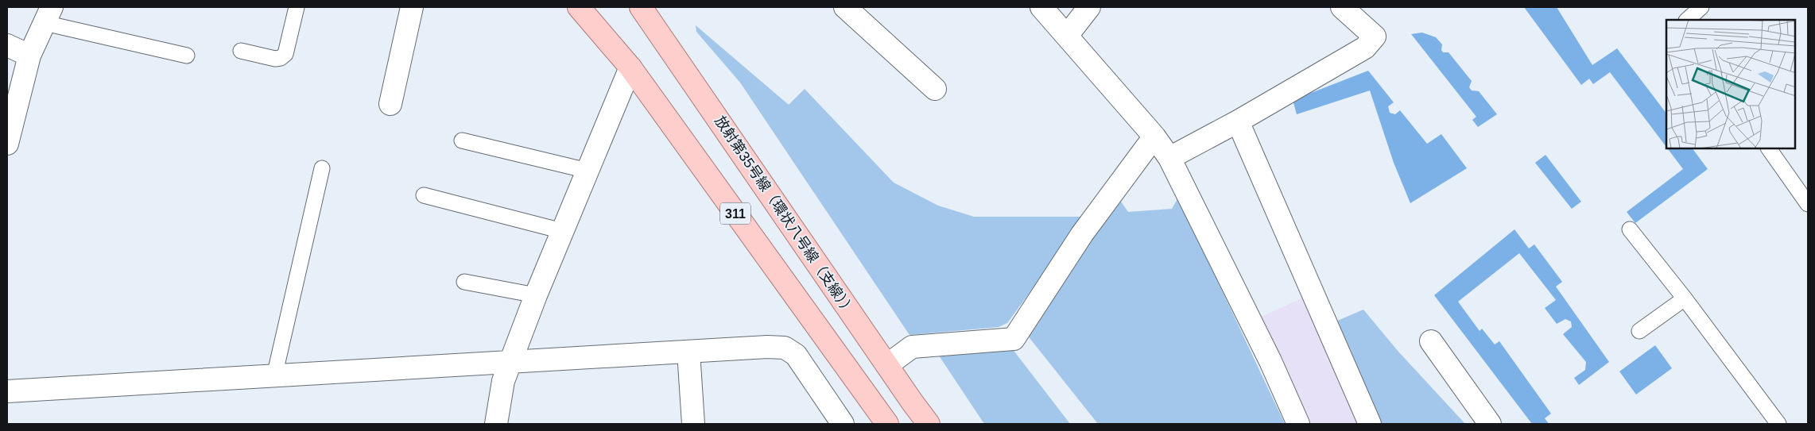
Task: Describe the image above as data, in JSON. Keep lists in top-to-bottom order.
{
  "streets": {
    "main road": ["311", "放射第35号線（環状八号線（支線））"]
  }
}
